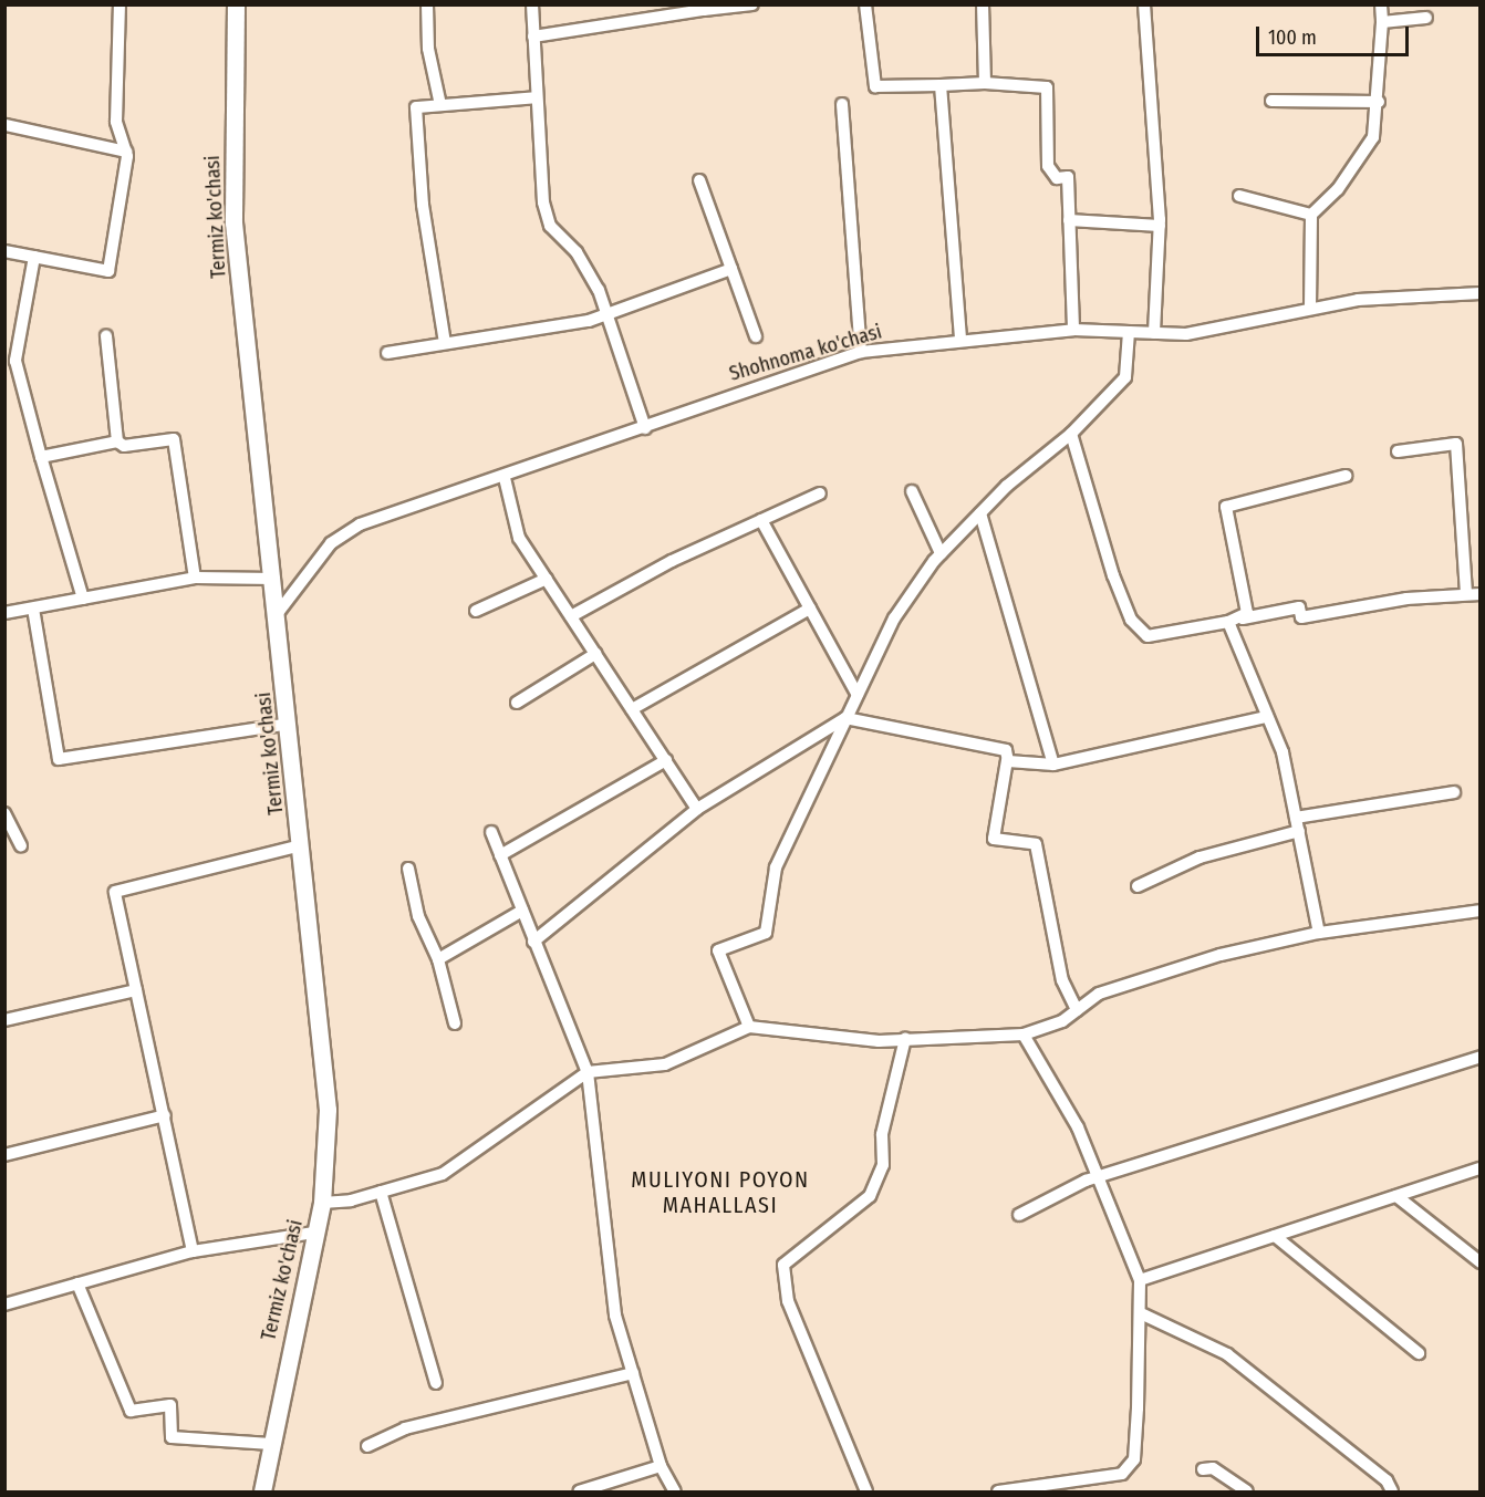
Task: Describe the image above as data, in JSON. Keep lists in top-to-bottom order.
{
  "streets": {
    "main road": ["Termiz ko'chasi"],
    "street": ["Shohnoma ko'chasi"]
  },
  "crossings": [
    ["Termiz ko'chasi", "Shohnoma ko'chasi"]
  ],
  "districts": ["MULIYONI POYON MAHALLASI"],
  "scale_bar": "100 m"
}
